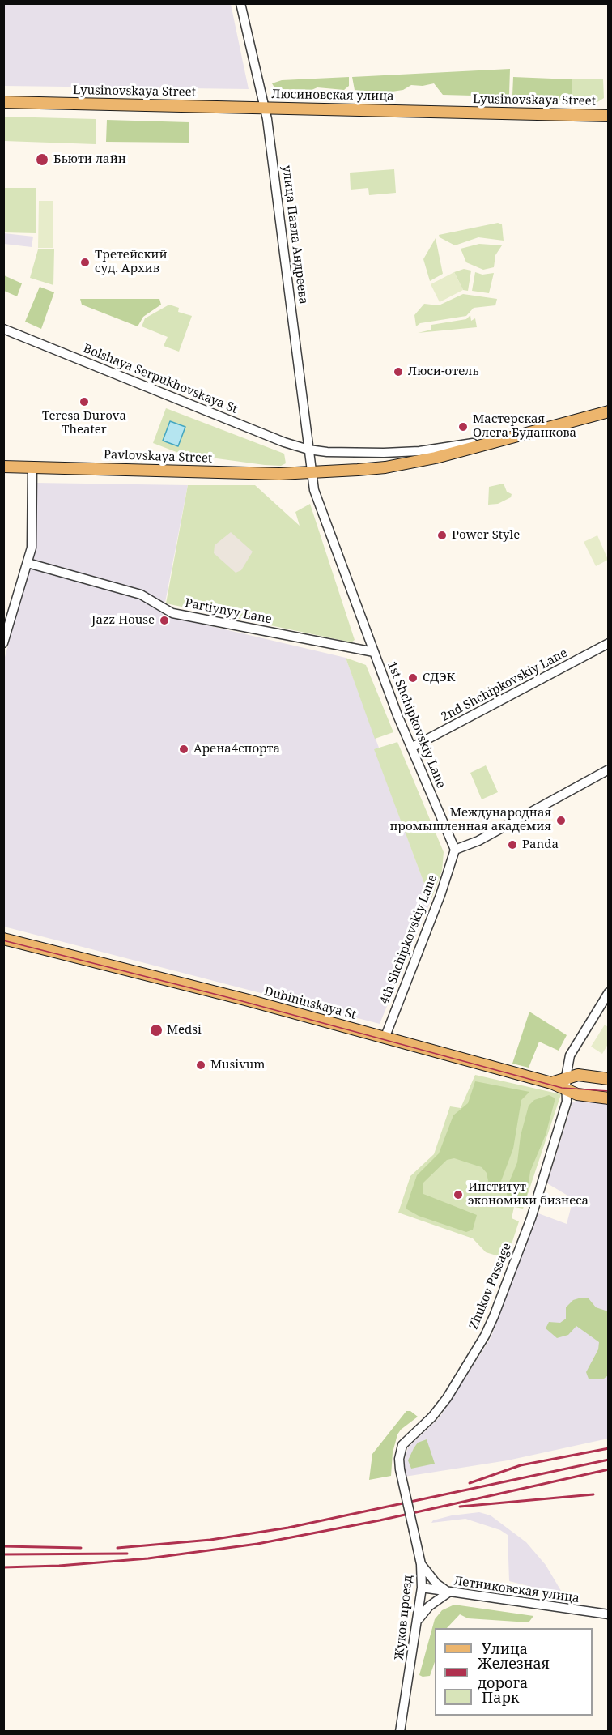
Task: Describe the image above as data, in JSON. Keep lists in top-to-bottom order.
{
  "streets": {
    "main road": ["Lyusinovskaya Street", "Pavlovskaya Street", "Dubininskaya St"],
    "street": [
      "улица Павла Андреева",
      "Bolshaya Serpukhovskaya St",
      "Partiynyy Lane",
      "2nd Shchipkovskiy Lane",
      "1st Shchipkovskiy Lane",
      "4th Shchipkovskiy Lane",
      "Летниковская улица",
      "Жуков проезд"
    ]
  },
  "crossings": [
    ["Lyusinovskaya Street", "улица Павла Андреева"],
    ["улица Павла Андреева", "Bolshaya Serpukhovskaya St"],
    ["улица Павла Андреева", "Pavlovskaya Street"],
    ["улица Павла Андреева", "1st Shchipkovskiy Lane"],
    ["Bolshaya Serpukhovskaya St", "Pavlovskaya Street"],
    ["Pavlovskaya Street", "1st Shchipkovskiy Lane"],
    ["Partiynyy Lane", "1st Shchipkovskiy Lane"],
    ["2nd Shchipkovskiy Lane", "1st Shchipkovskiy Lane"],
    ["1st Shchipkovskiy Lane", "4th Shchipkovskiy Lane"],
    ["4th Shchipkovskiy Lane", "Dubininskaya St"],
    ["Dubininskaya St", "Жуков проезд"],
    ["Летниковская улица", "Жуков проезд"]
  ],
  "places": [
    "Бьюти лайн",
    "Третейский суд. Архив",
    "Люси-отель",
    "Teresa Durova Theater",
    "Мастерская Олега Буданкова",
    "Power Style",
    "Jazz House",
    "СДЭК",
    "Арена4спорта",
    "Международная промышленная академия",
    "Panda",
    "Medsi",
    "Musivum",
    "Институт экономики бизнеса"
  ],
  "legend": ["Улица", "Железная дорога", "Парк"]
}
